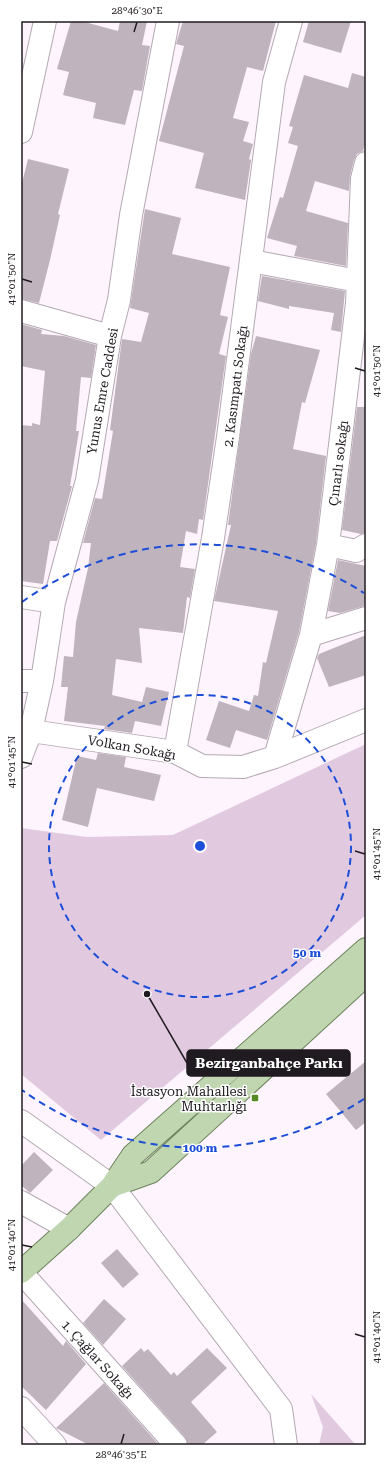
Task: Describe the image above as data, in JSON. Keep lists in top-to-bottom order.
{
  "streets": {
    "street": [
      "2. Kasımpatı Sokağı",
      "Yunus Emre Caddesi",
      "Çınarlı sokağı",
      "Volkan Sokağı",
      "1. Çağlar Sokağı"
    ]
  },
  "crossings": [
    ["2. Kasımpatı Sokağı", "Volkan Sokağı"],
    ["Yunus Emre Caddesi", "Volkan Sokağı"],
    ["Çınarlı sokağı", "Volkan Sokağı"]
  ],
  "places": {
    "other": ["Bezirganbahçe Parkı"],
    "transit": ["İstasyon Mahallesi Muhtarlığı"]
  },
  "coordinates": [
    "28°46'30\"E",
    "41°01'50\"N",
    "41°01'45\"N",
    "41°01'40\"N",
    "28°46'35\"E"
  ],
  "rings": ["50 m", "100 m"]
}
